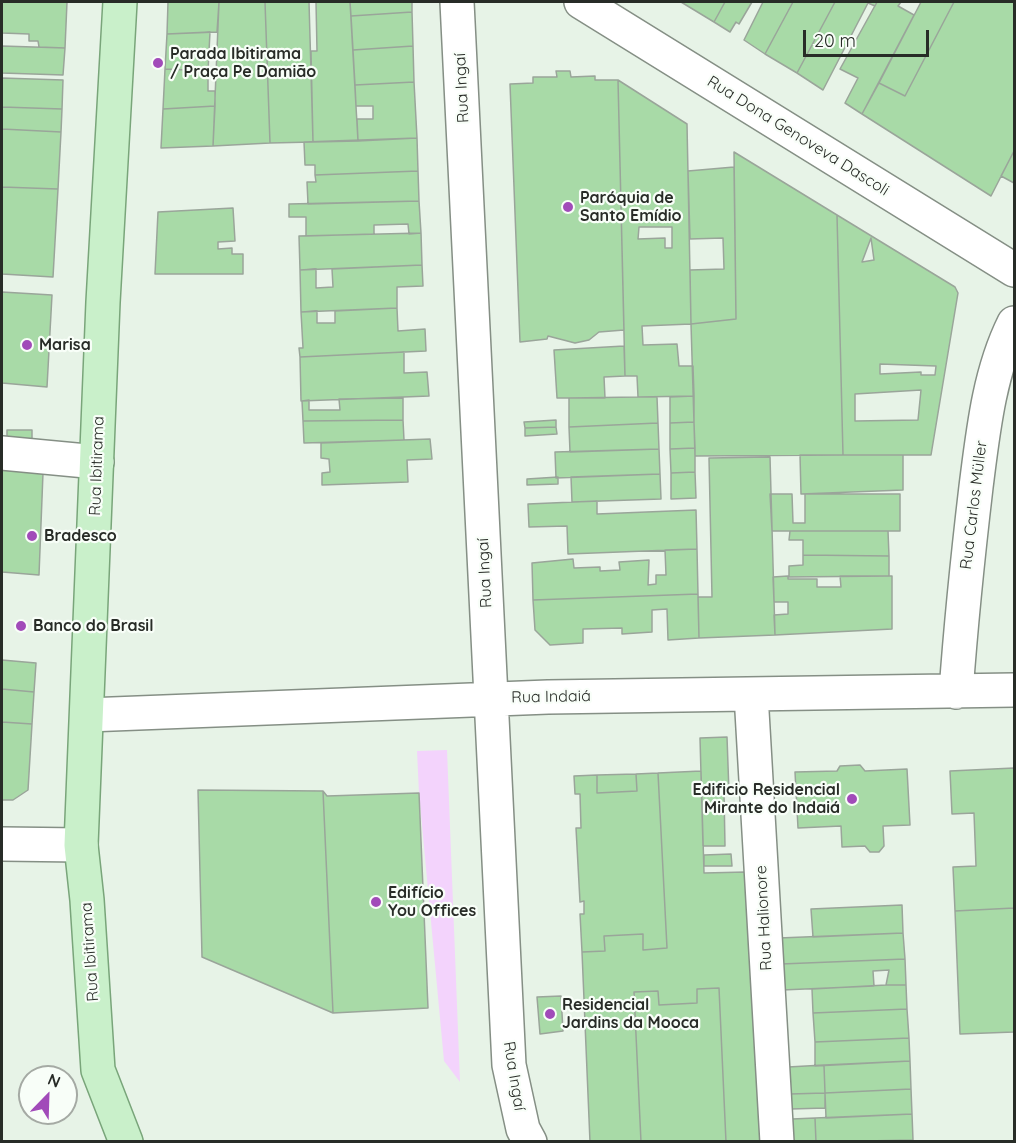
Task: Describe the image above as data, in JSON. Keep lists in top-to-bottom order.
{
  "streets": {
    "main road": ["Rua Ibitirama"],
    "street": [
      "Rua Ingaí",
      "Rua Dona Genoveva Dascoli",
      "Rua Carlos Müller",
      "Rua Indaiá",
      "Rua Halionore"
    ]
  },
  "crossings": [
    ["Rua Ingaí", "Rua Indaiá"],
    ["Rua Ibitirama", "Rua Indaiá"],
    ["Rua Carlos Müller", "Rua Indaiá"],
    ["Rua Indaiá", "Rua Halionore"]
  ],
  "places": [
    "Parada Ibitirama / Praça Pe Damião",
    "Paróquia de Santo Emídio",
    "Marisa",
    "Bradesco",
    "Banco do Brasil",
    "Edificio Residencial Mirante do Indaiá",
    "Edifício You Offices",
    "Residencial Jardins da Mooca"
  ],
  "scale_bar": "20 m",
  "north": "top right"
}
